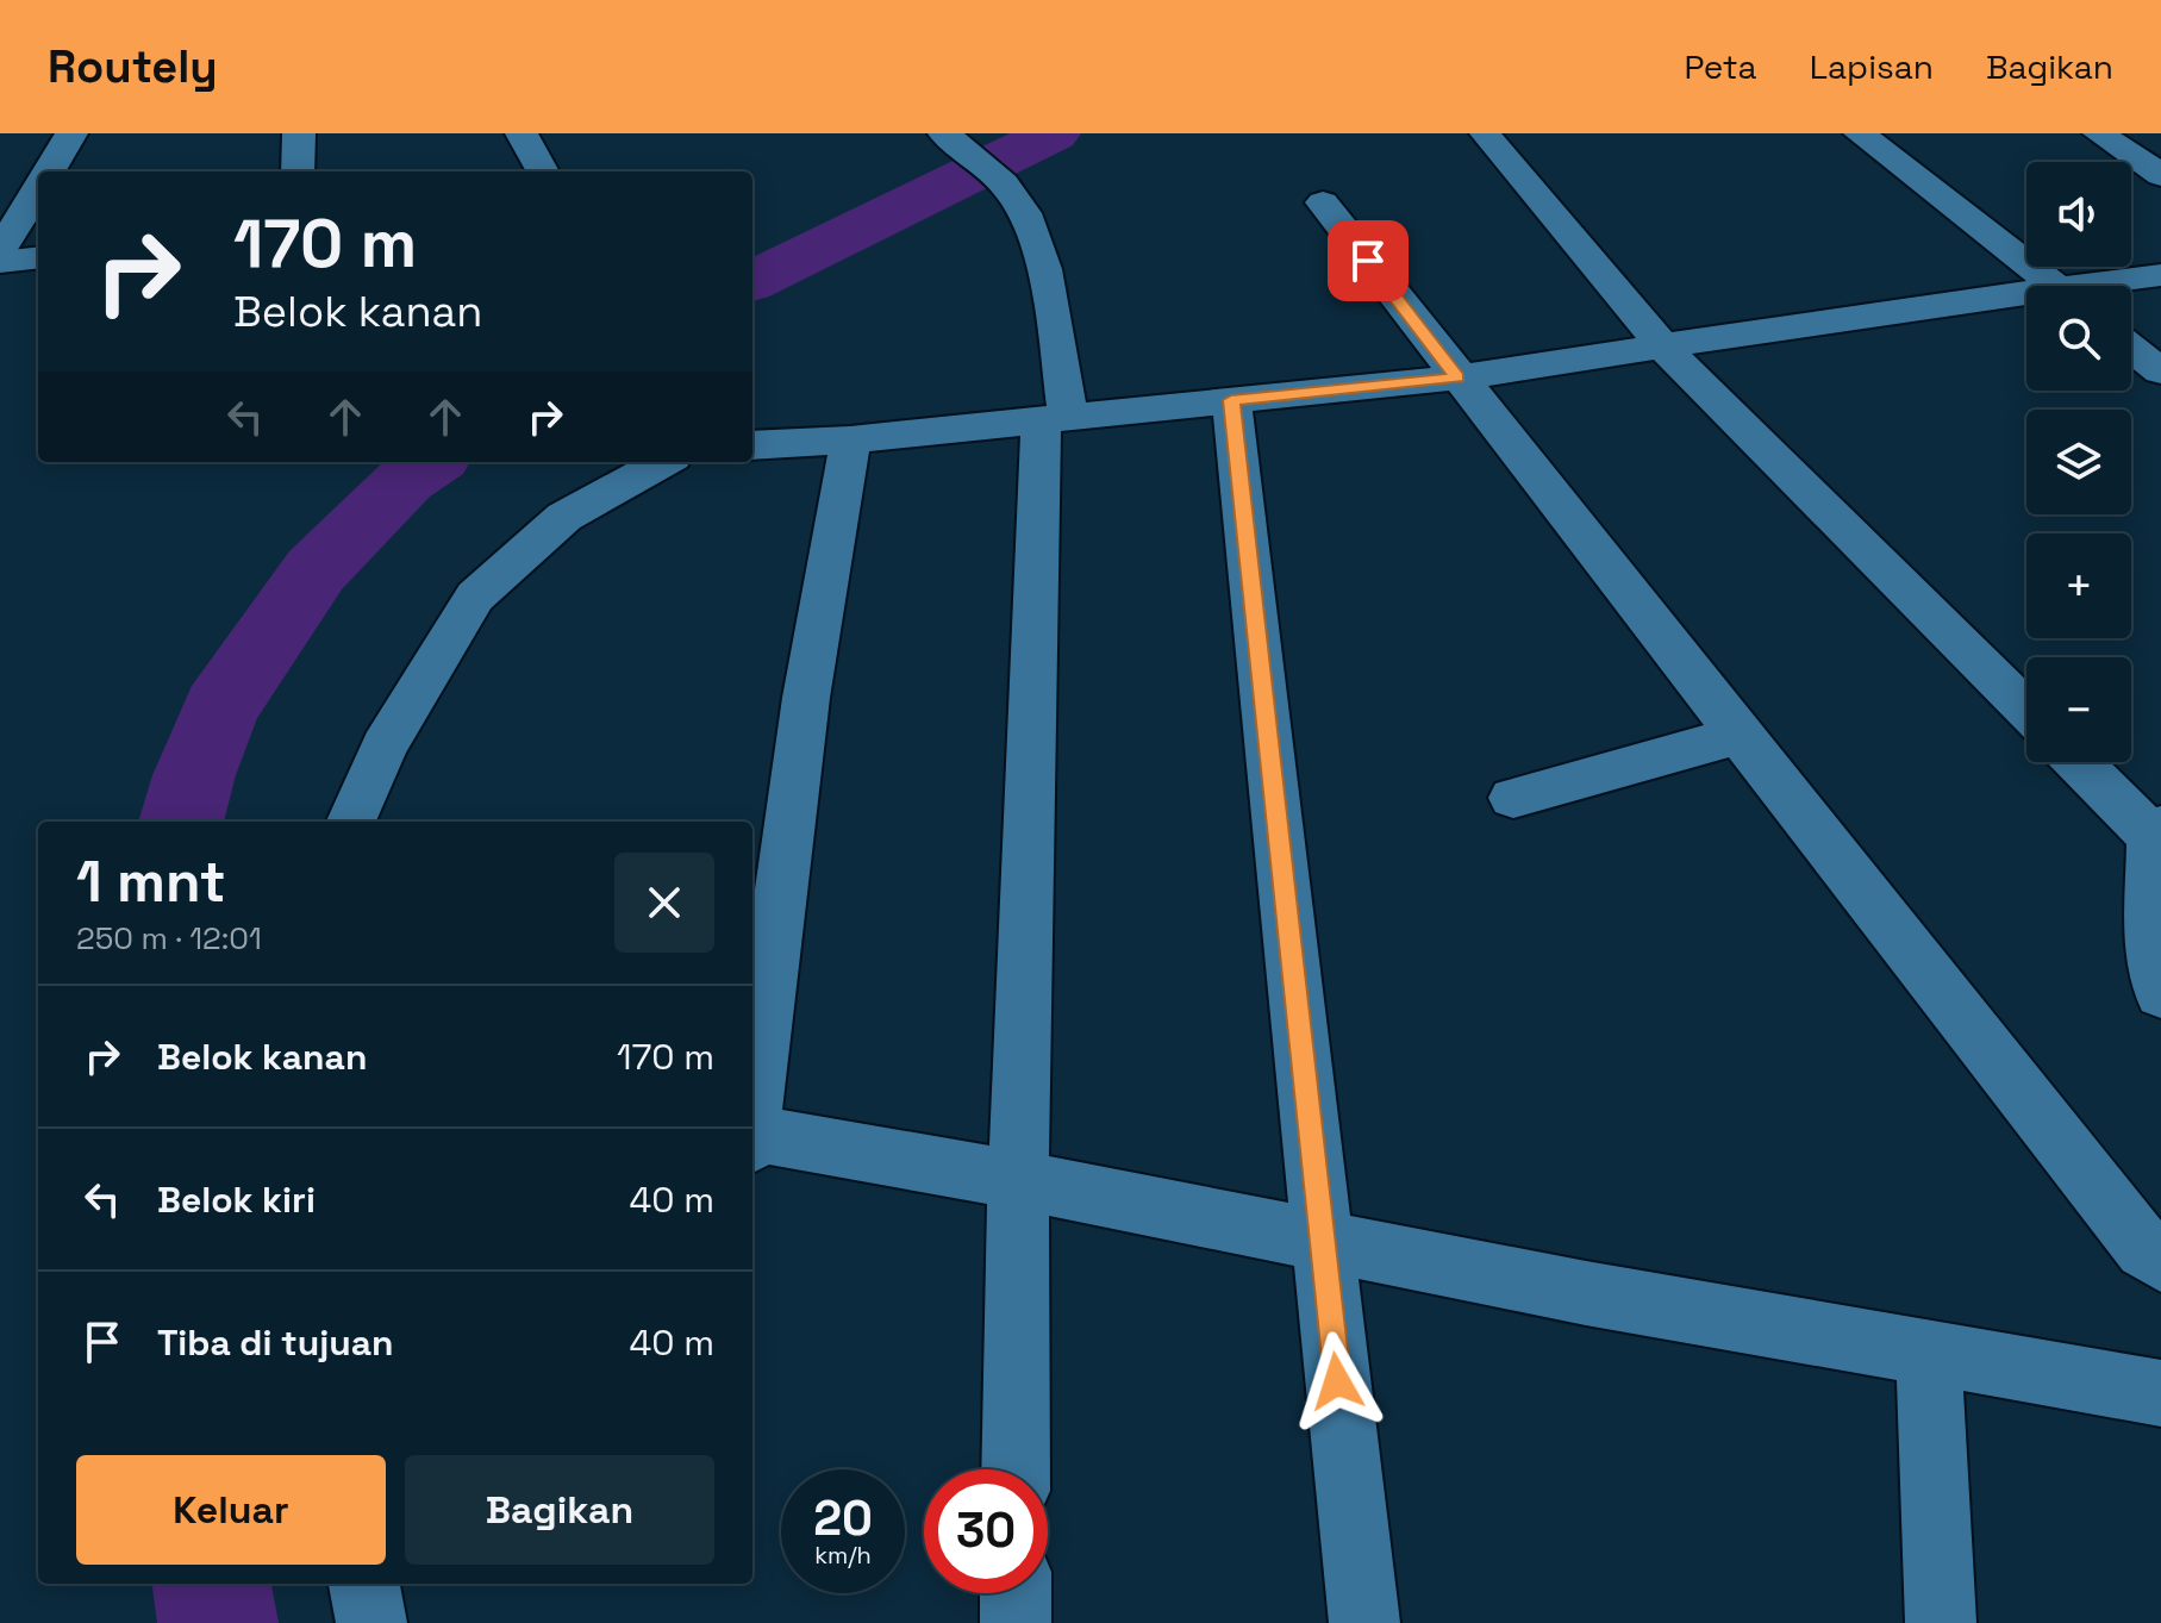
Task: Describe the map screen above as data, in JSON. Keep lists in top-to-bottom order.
{
  "page": {
    "header": "Routely",
    "nav": ["Peta", "Lapisan", "Bagikan"],
    "map_buttons": ["+", "−"],
    "turn": ["170 m", "Belok kanan"],
    "heading": ["1 mnt", "250 m · 12:01"],
    "list": [
      {
        "name": "Belok kanan",
        "value": "170 m"
      },
      {
        "name": "Belok kiri",
        "value": "40 m"
      },
      {
        "name": "Tiba di tujuan",
        "value": "40 m"
      }
    ],
    "buttons": ["Keluar", "Bagikan"],
    "speed": "20 km/h",
    "limit": "30"
  }
}
